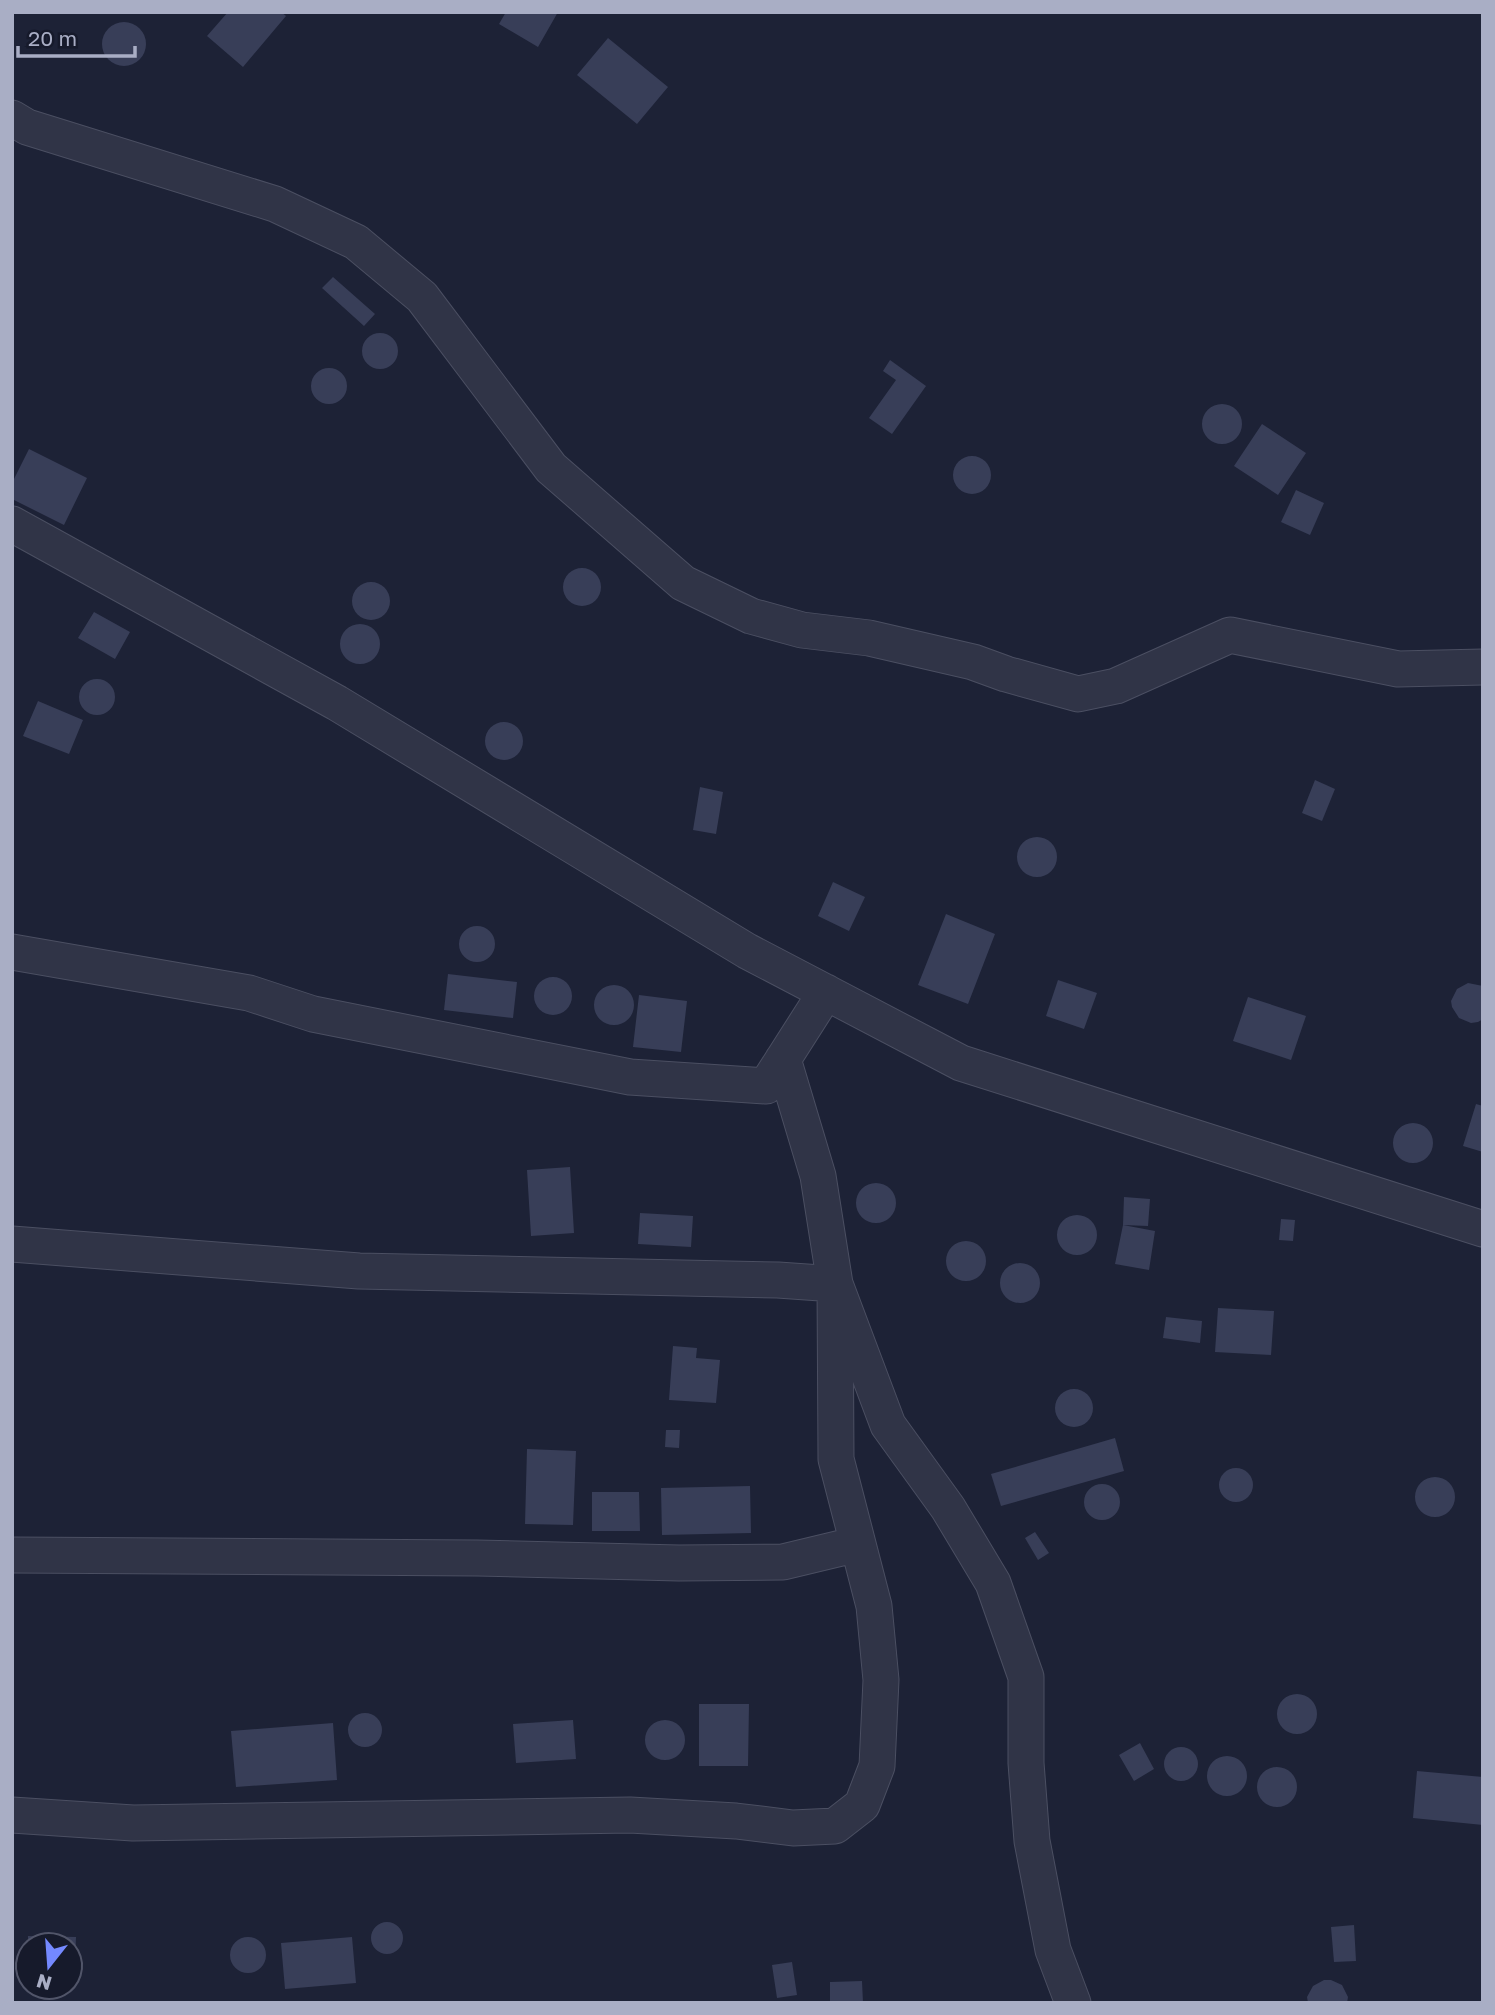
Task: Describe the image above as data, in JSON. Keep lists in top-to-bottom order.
{
  "scale_bar": "20 m",
  "north": "bottom"
}
